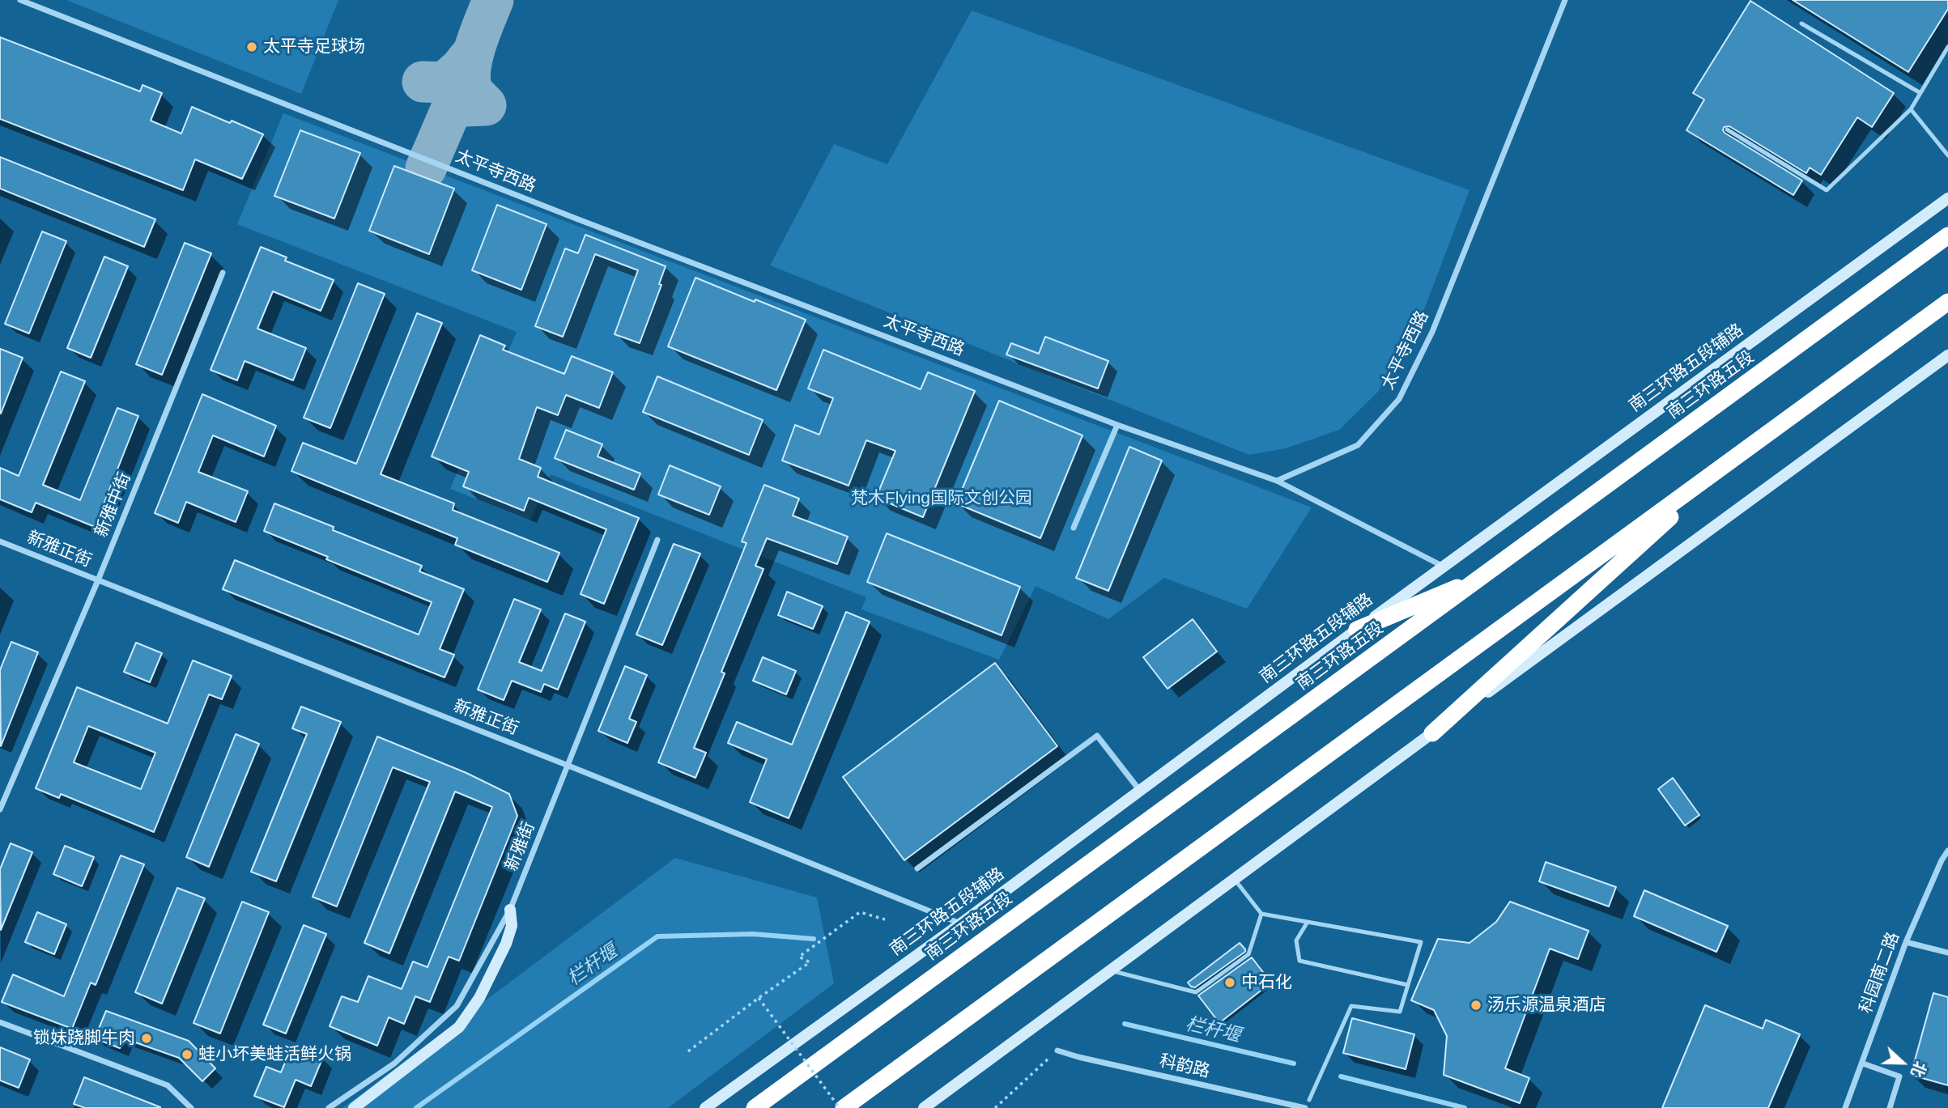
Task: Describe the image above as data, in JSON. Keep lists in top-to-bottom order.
{
  "streets": {
    "highway": ["南三环路五段"],
    "main road": ["南三环路五段辅路"],
    "street": [
      "太平寺西路",
      "新雅中街",
      "新雅正街",
      "新雅街",
      "科园南二路",
      "科韵路"
    ]
  },
  "crossings": [
    ["南三环路五段辅路", "新雅正街"],
    ["新雅中街", "新雅正街"],
    ["新雅正街", "新雅街"]
  ],
  "water": ["栏杆堰"],
  "parks": ["梵木Flying国际文创公园"],
  "places": [
    "太平寺足球场",
    "中石化",
    "汤乐源温泉酒店",
    "锁妹跷脚牛肉",
    "蛙小坏美蛙活鲜火锅"
  ],
  "north": "right"
}
